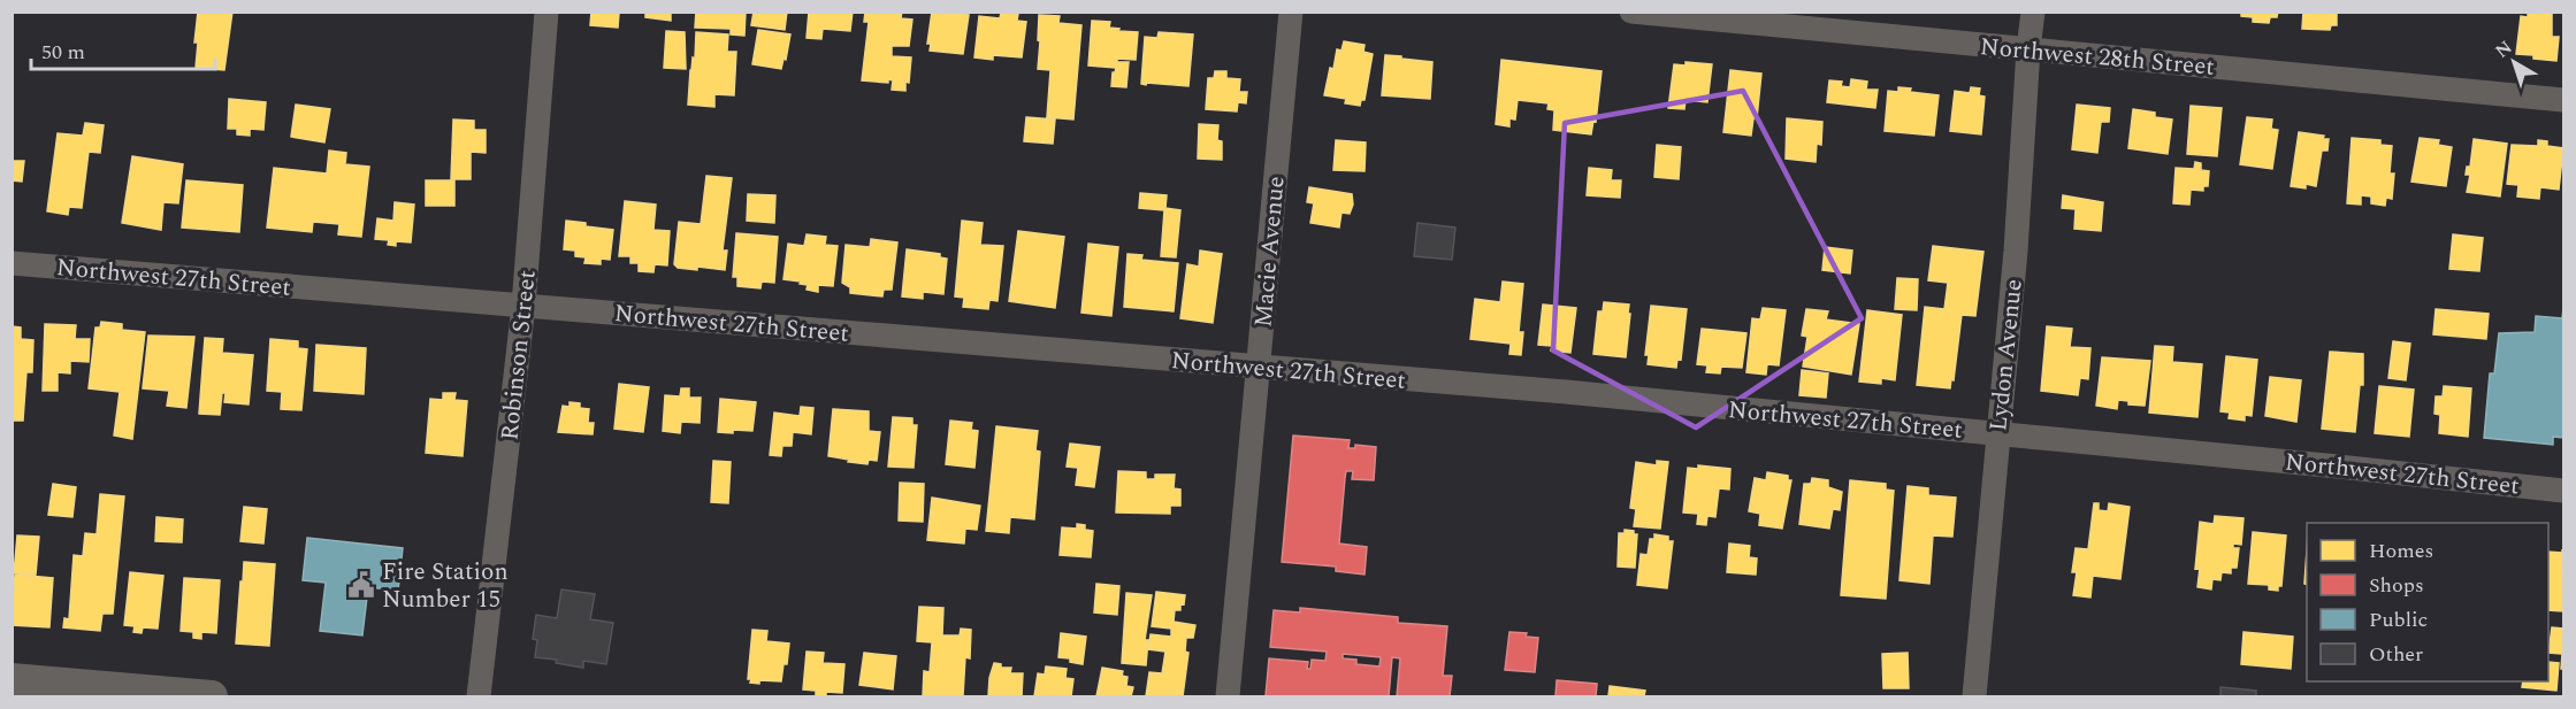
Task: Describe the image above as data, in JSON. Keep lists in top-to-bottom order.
{
  "streets": {
    "street": [
      "Northwest 28th Street",
      "Macie Avenue",
      "Northwest 27th Street",
      "Robinson Street",
      "Lydon Avenue"
    ]
  },
  "crossings": [
    ["Northwest 28th Street", "Lydon Avenue"],
    ["Macie Avenue", "Northwest 27th Street"],
    ["Northwest 27th Street", "Robinson Street"],
    ["Northwest 27th Street", "Lydon Avenue"]
  ],
  "places": {
    "public building": ["Fire Station Number 15"]
  },
  "legend": [
    "Homes",
    "Shops",
    "Public",
    "Other"
  ],
  "scale_bar": "50 m",
  "north": "top left"
}
